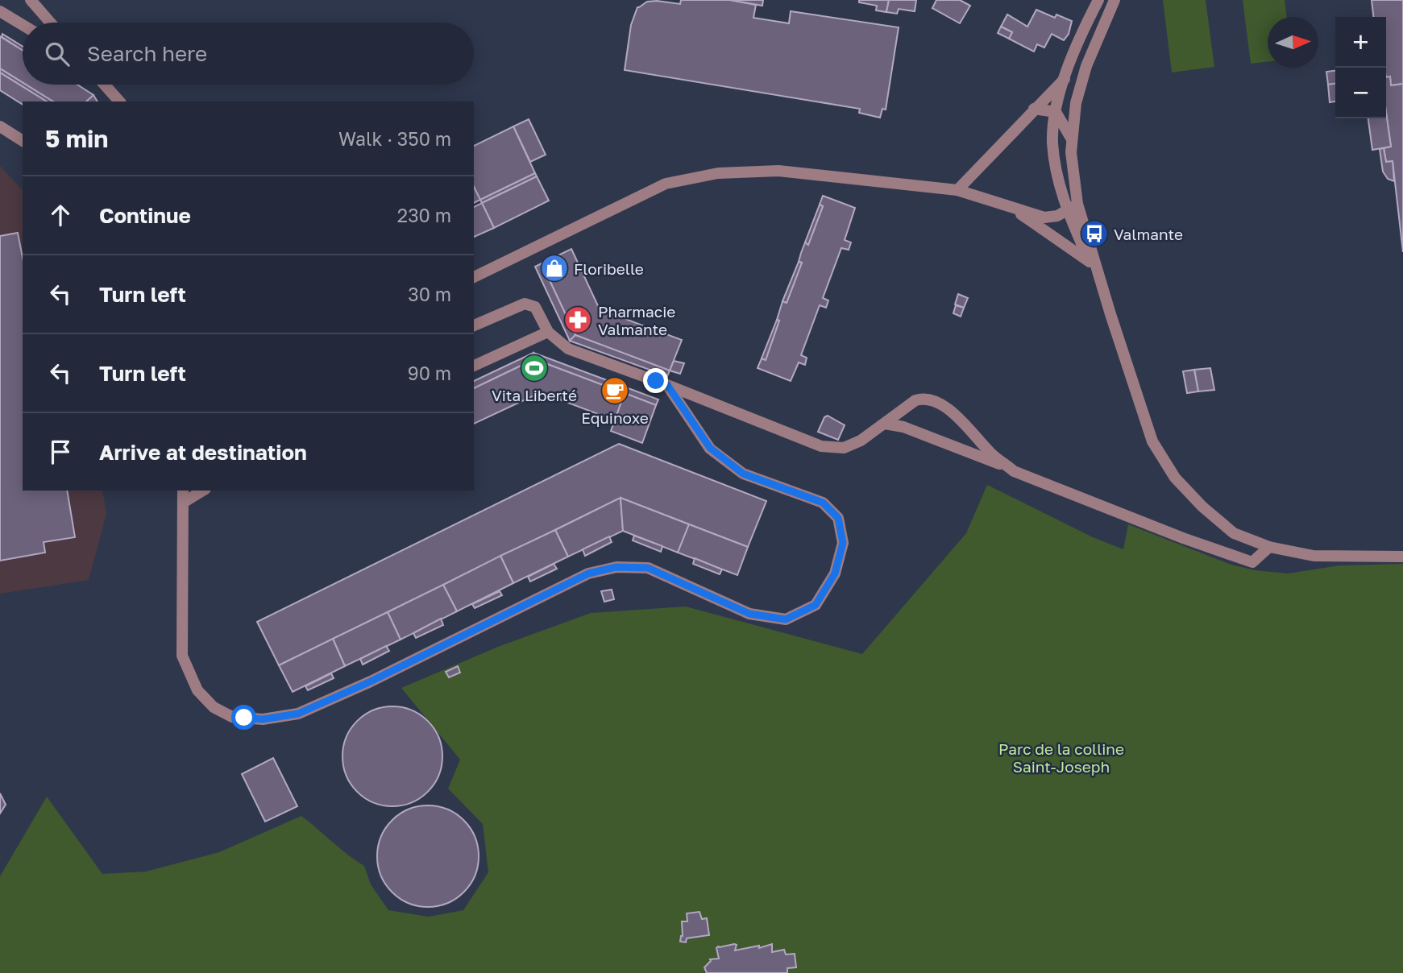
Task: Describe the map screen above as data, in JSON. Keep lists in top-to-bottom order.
{
  "parks": ["Parc de la colline Saint-Joseph"],
  "places": {
    "bus stop": ["Valmante"],
    "shop": ["Floribelle"],
    "pharmacy": ["Pharmacie Valmante"],
    "sports": ["Vita Liberté"],
    "cafe": ["Equinoxe"]
  },
  "north": "right",
  "page": {
    "map_buttons": ["+", "−"],
    "search": "Search here",
    "heading": ["5 min", "Walk · 350 m"],
    "list": [
      ["Continue", "230 m"],
      ["Turn left", "30 m"],
      ["Turn left", "90 m"],
      "Arrive at destination"
    ]
  }
}
